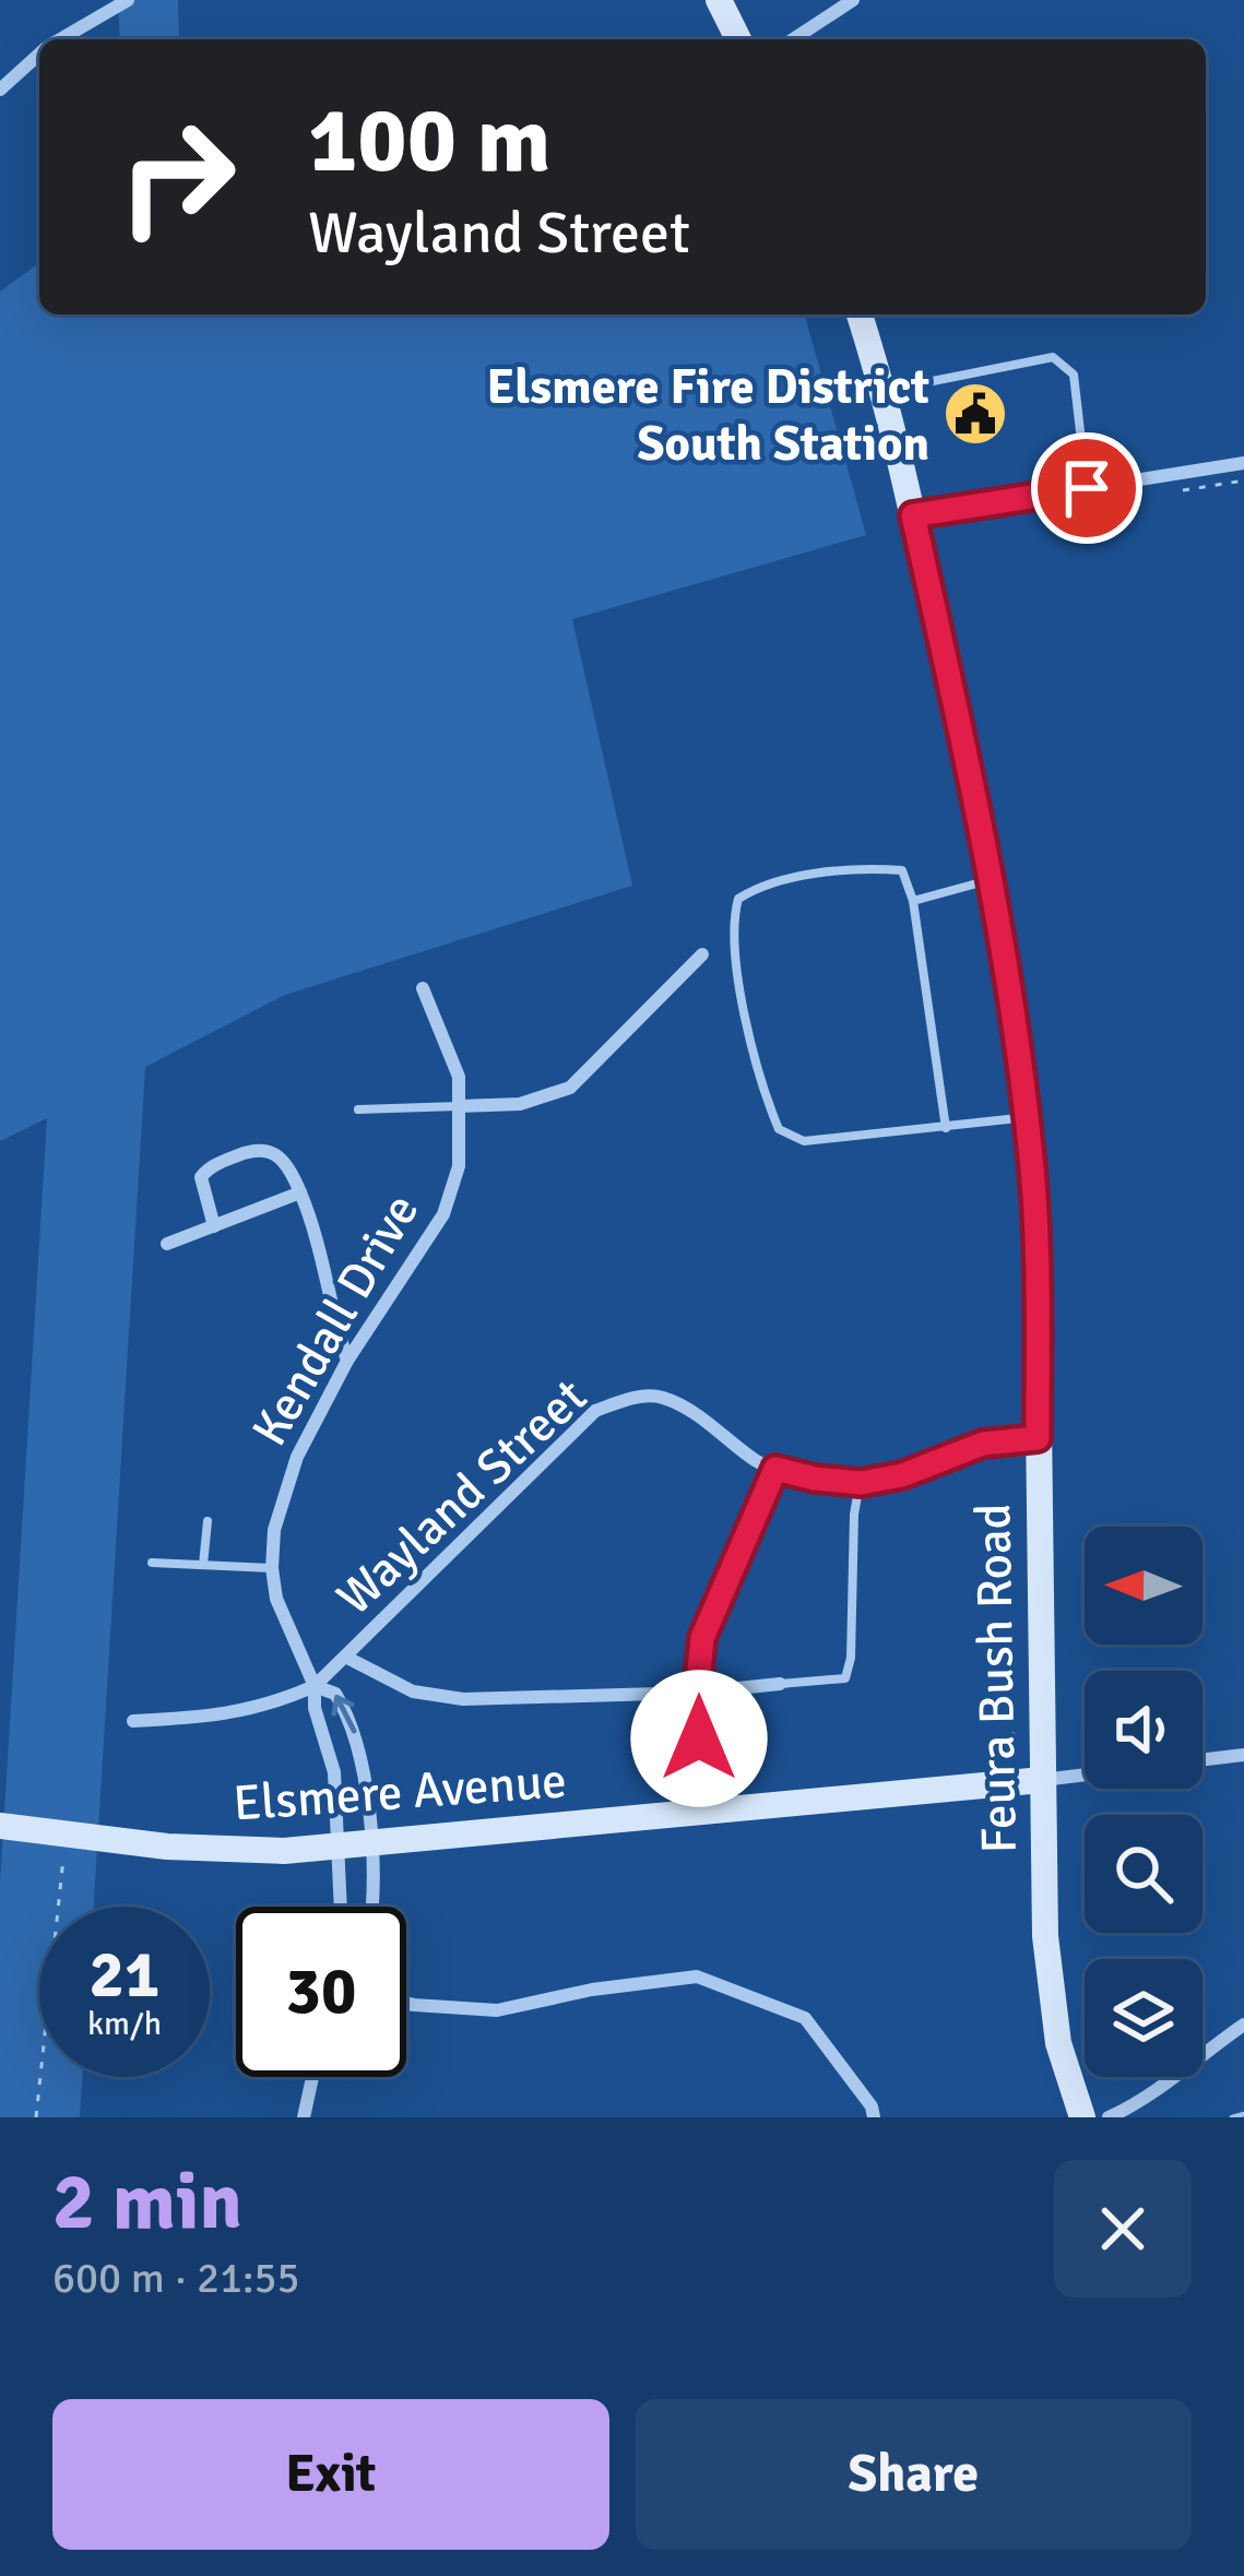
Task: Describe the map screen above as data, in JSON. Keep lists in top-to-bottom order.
{
  "streets": {
    "main road": ["Feura Bush Road", "Elsmere Avenue"],
    "street": ["Kendall Drive", "Wayland Street"]
  },
  "crossings": [
    ["Kendall Drive", "Wayland Street"],
    ["Kendall Drive", "Elsmere Avenue"],
    ["Wayland Street", "Feura Bush Road"],
    ["Feura Bush Road", "Elsmere Avenue"]
  ],
  "places": {
    "public building": ["Elsmere Fire District South Station"]
  },
  "north": "left",
  "page": {
    "turn": ["100 m", "Wayland Street"],
    "speed": "21 km/h",
    "limit": "30",
    "heading": ["2 min", "600 m · 21:55"],
    "buttons": ["Exit", "Share"]
  }
}
